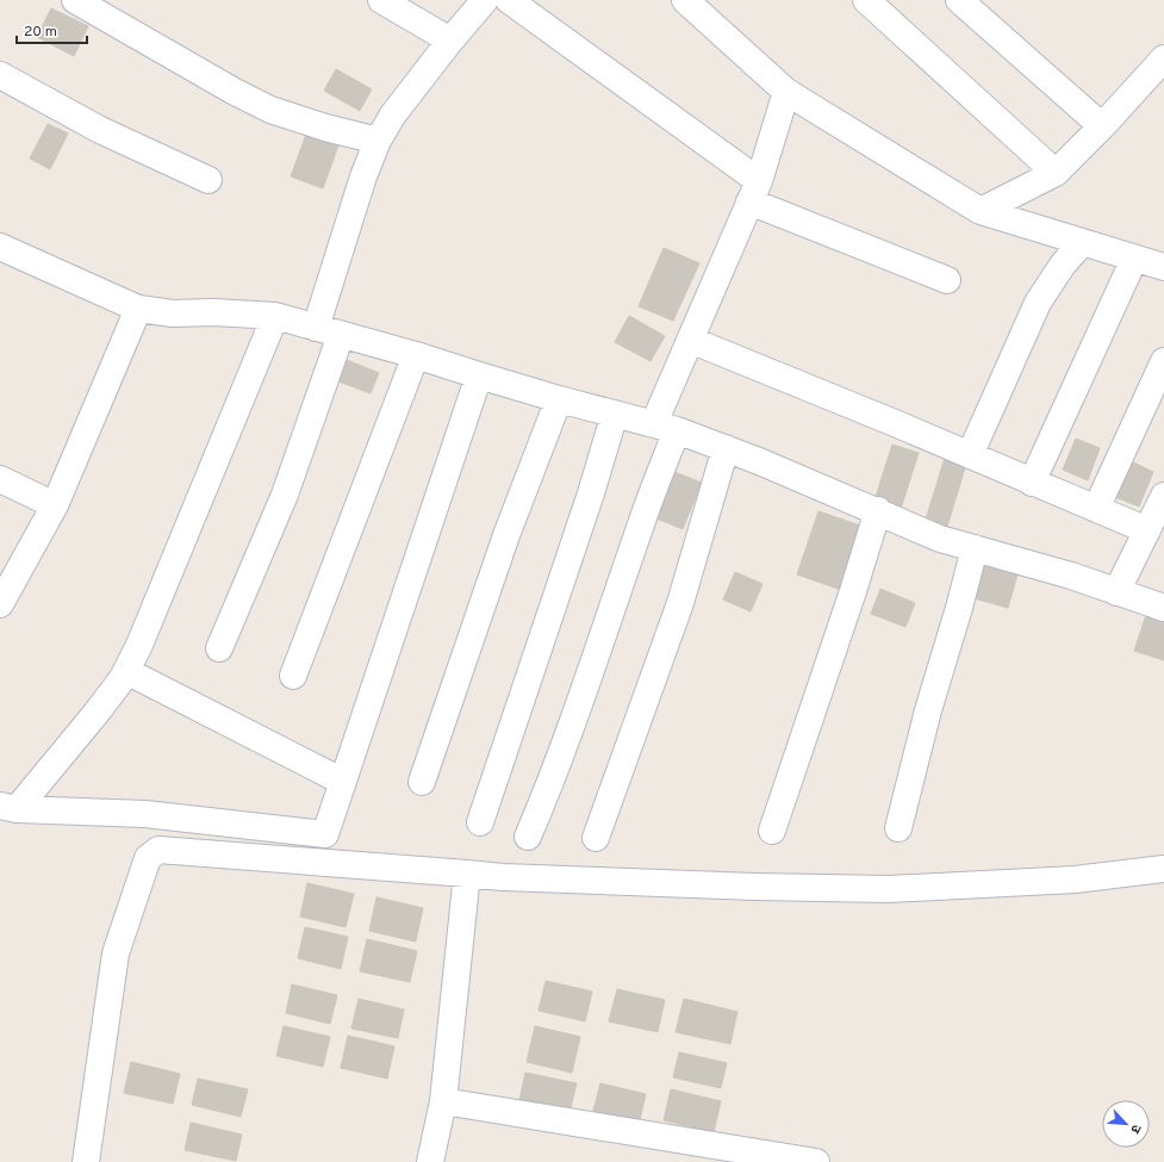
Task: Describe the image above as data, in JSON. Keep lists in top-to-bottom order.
{
  "scale_bar": "20 m",
  "north": "bottom right"
}
